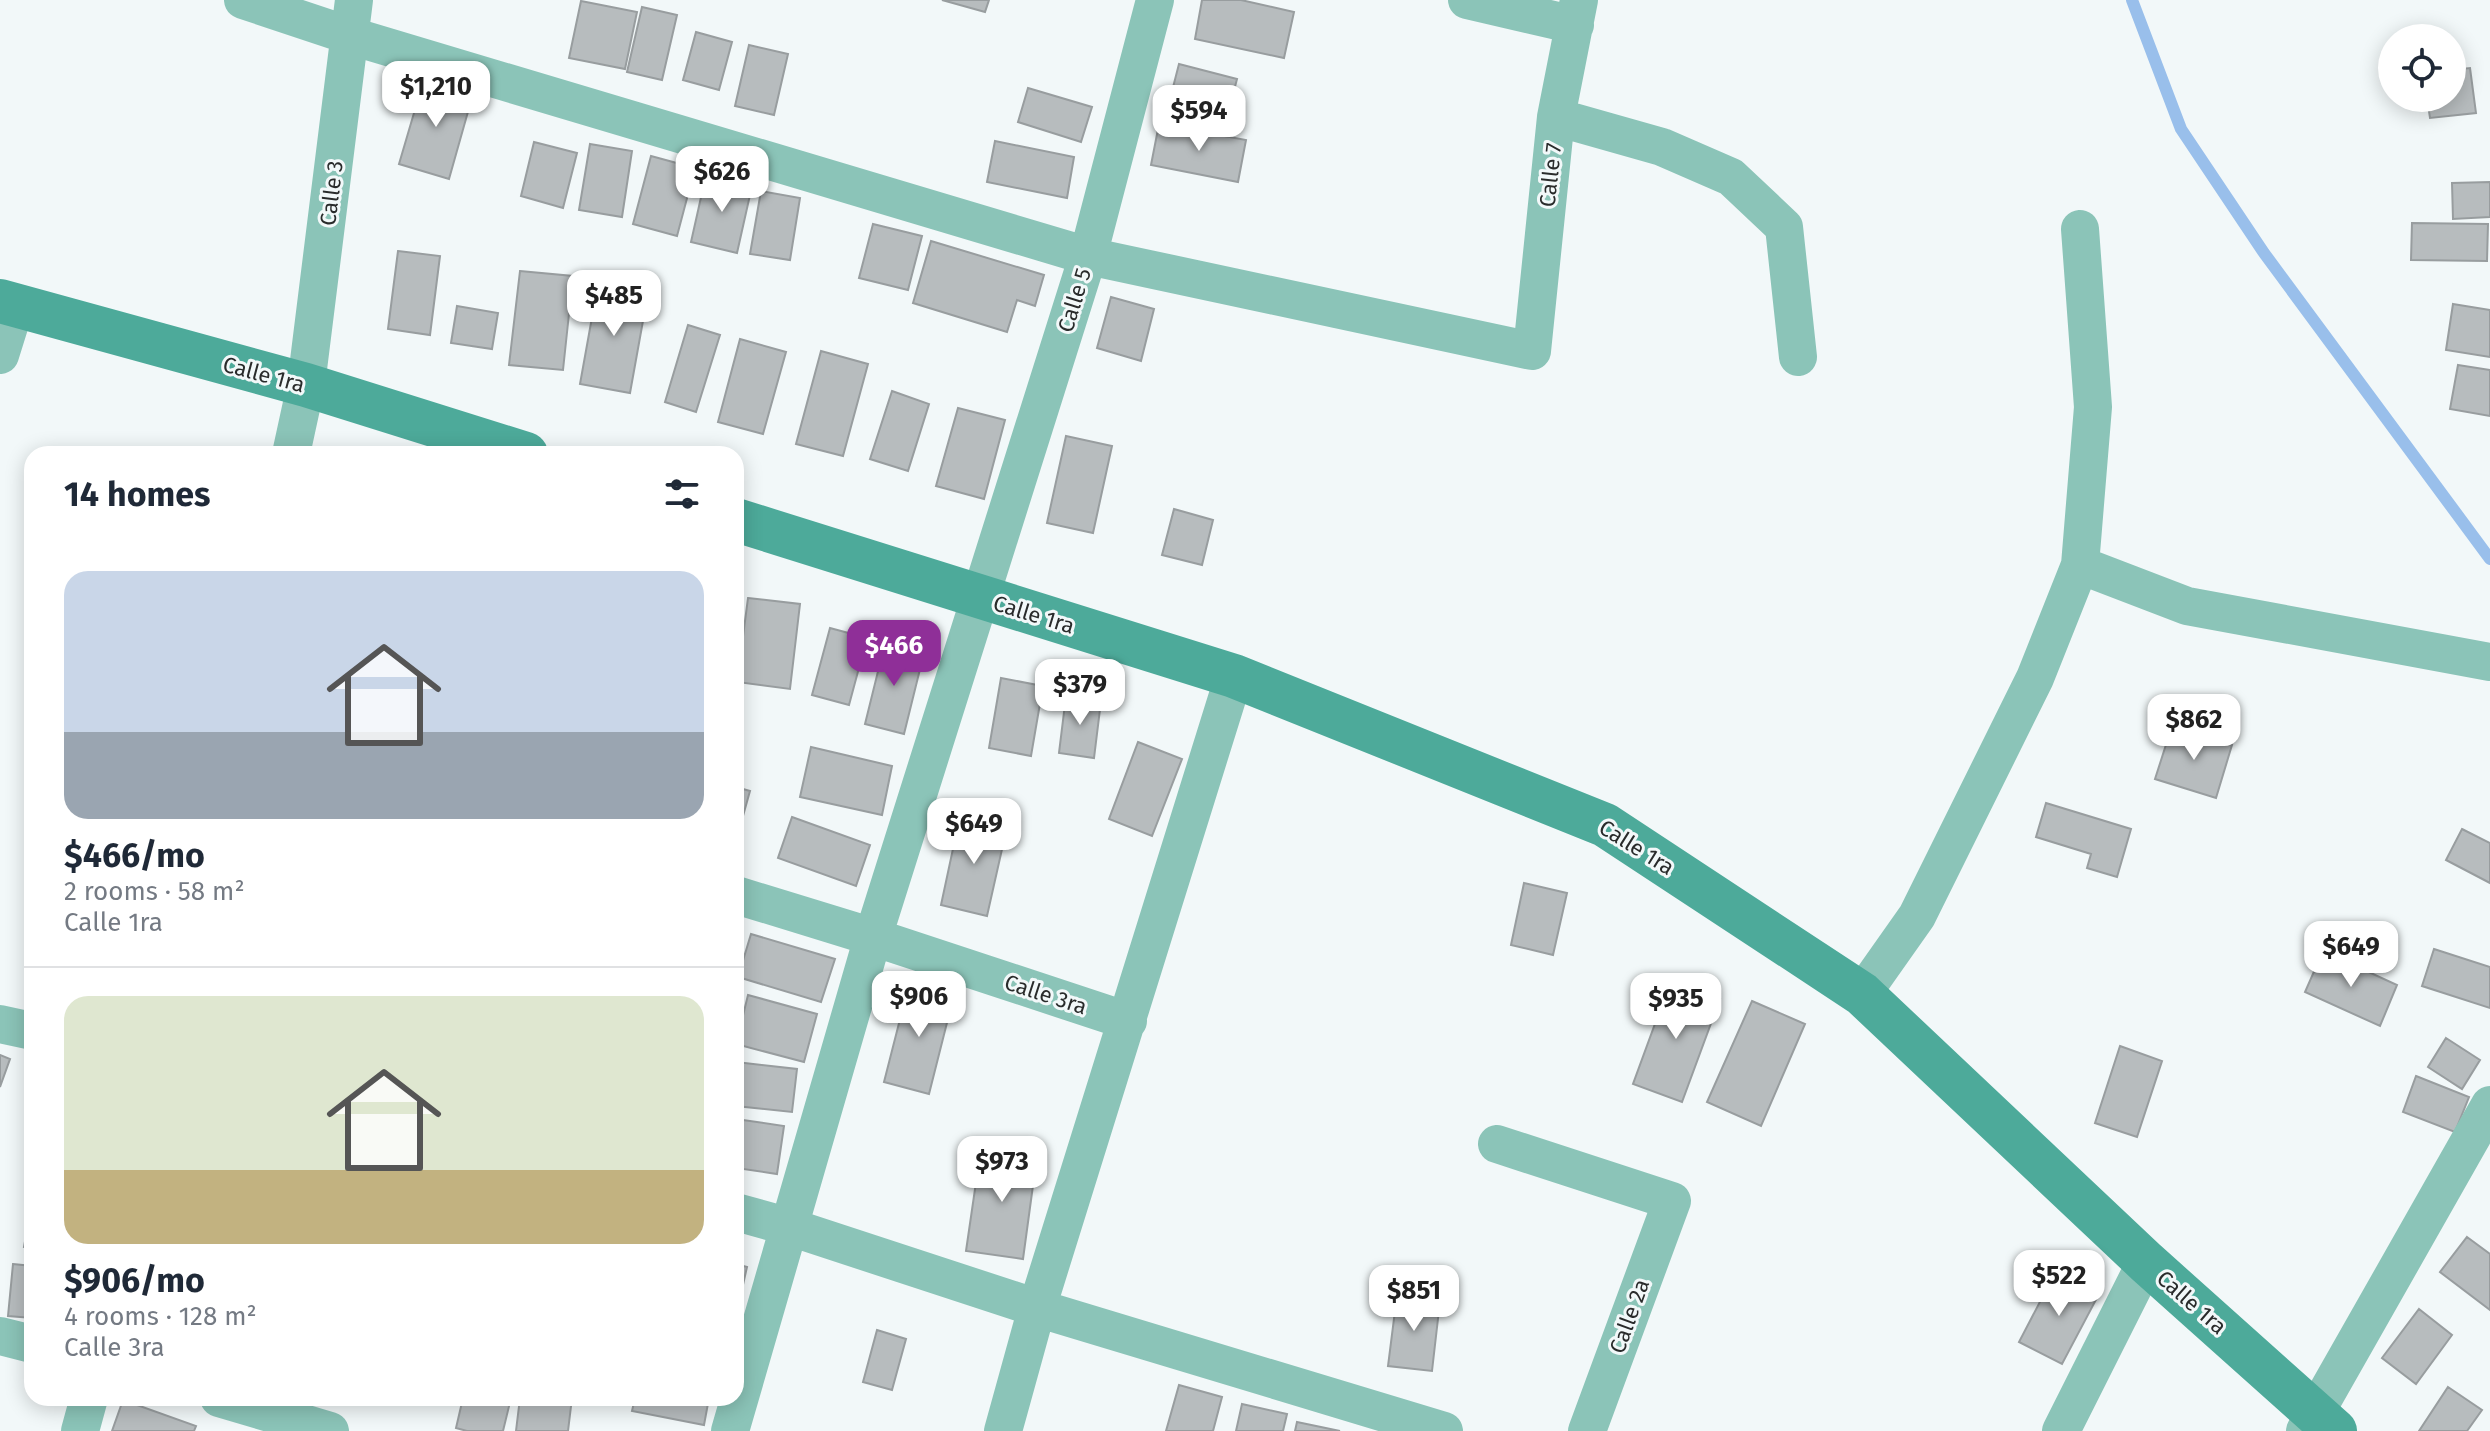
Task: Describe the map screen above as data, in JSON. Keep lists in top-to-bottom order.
{
  "streets": {
    "main road": ["Calle 1ra"],
    "street": [
      "Calle 7",
      "Calle 3",
      "Calle 5",
      "Calle 3ra",
      "Calle 2a"
    ]
  },
  "crossings": [
    ["Calle 7", "Calle 5"],
    ["Calle 3", "Calle 1ra"],
    ["Calle 5", "Calle 1ra"],
    ["Calle 5", "Calle 3ra"]
  ],
  "page": {
    "price": [
      "$1,210",
      "$594",
      "$626",
      "$485",
      "$466",
      "$379",
      "$862",
      "$649",
      "$649",
      "$906",
      "$935",
      "$973",
      "$522",
      "$851"
    ],
    "heading": "14 homes",
    "list": [
      {
        "name": "$466/mo",
        "note": "2 rooms · 58 m² · Calle 1ra"
      },
      {
        "name": "$906/mo",
        "note": "4 rooms · 128 m² · Calle 3ra"
      }
    ]
  }
}
